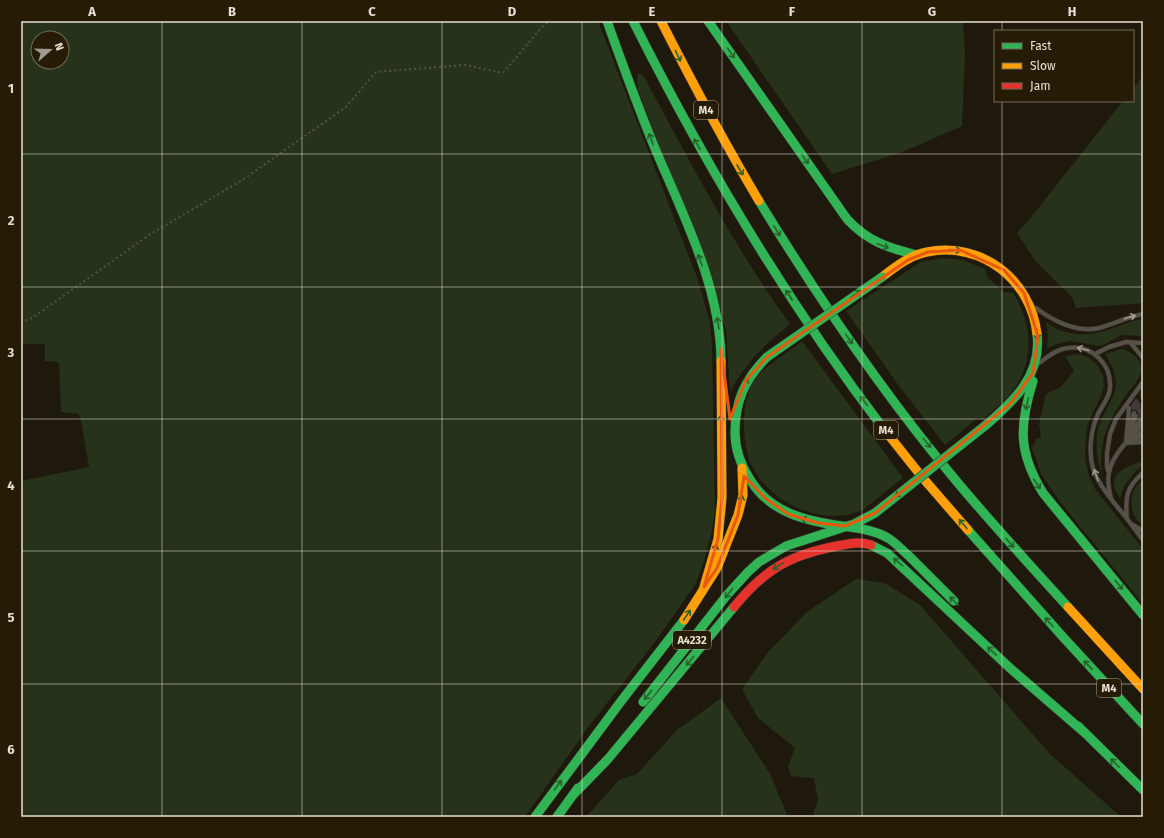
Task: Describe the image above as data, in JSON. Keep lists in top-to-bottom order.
{
  "streets": {
    "highway": ["M4", "A4232"]
  },
  "legend": ["Fast", "Slow", "Jam"],
  "north": "right",
  "grid": {
    "columns": [
      "A",
      "B",
      "C",
      "D",
      "E",
      "F",
      "G",
      "H"
    ],
    "rows": [
      "1",
      "2",
      "3",
      "4",
      "5",
      "6"
    ]
  }
}
